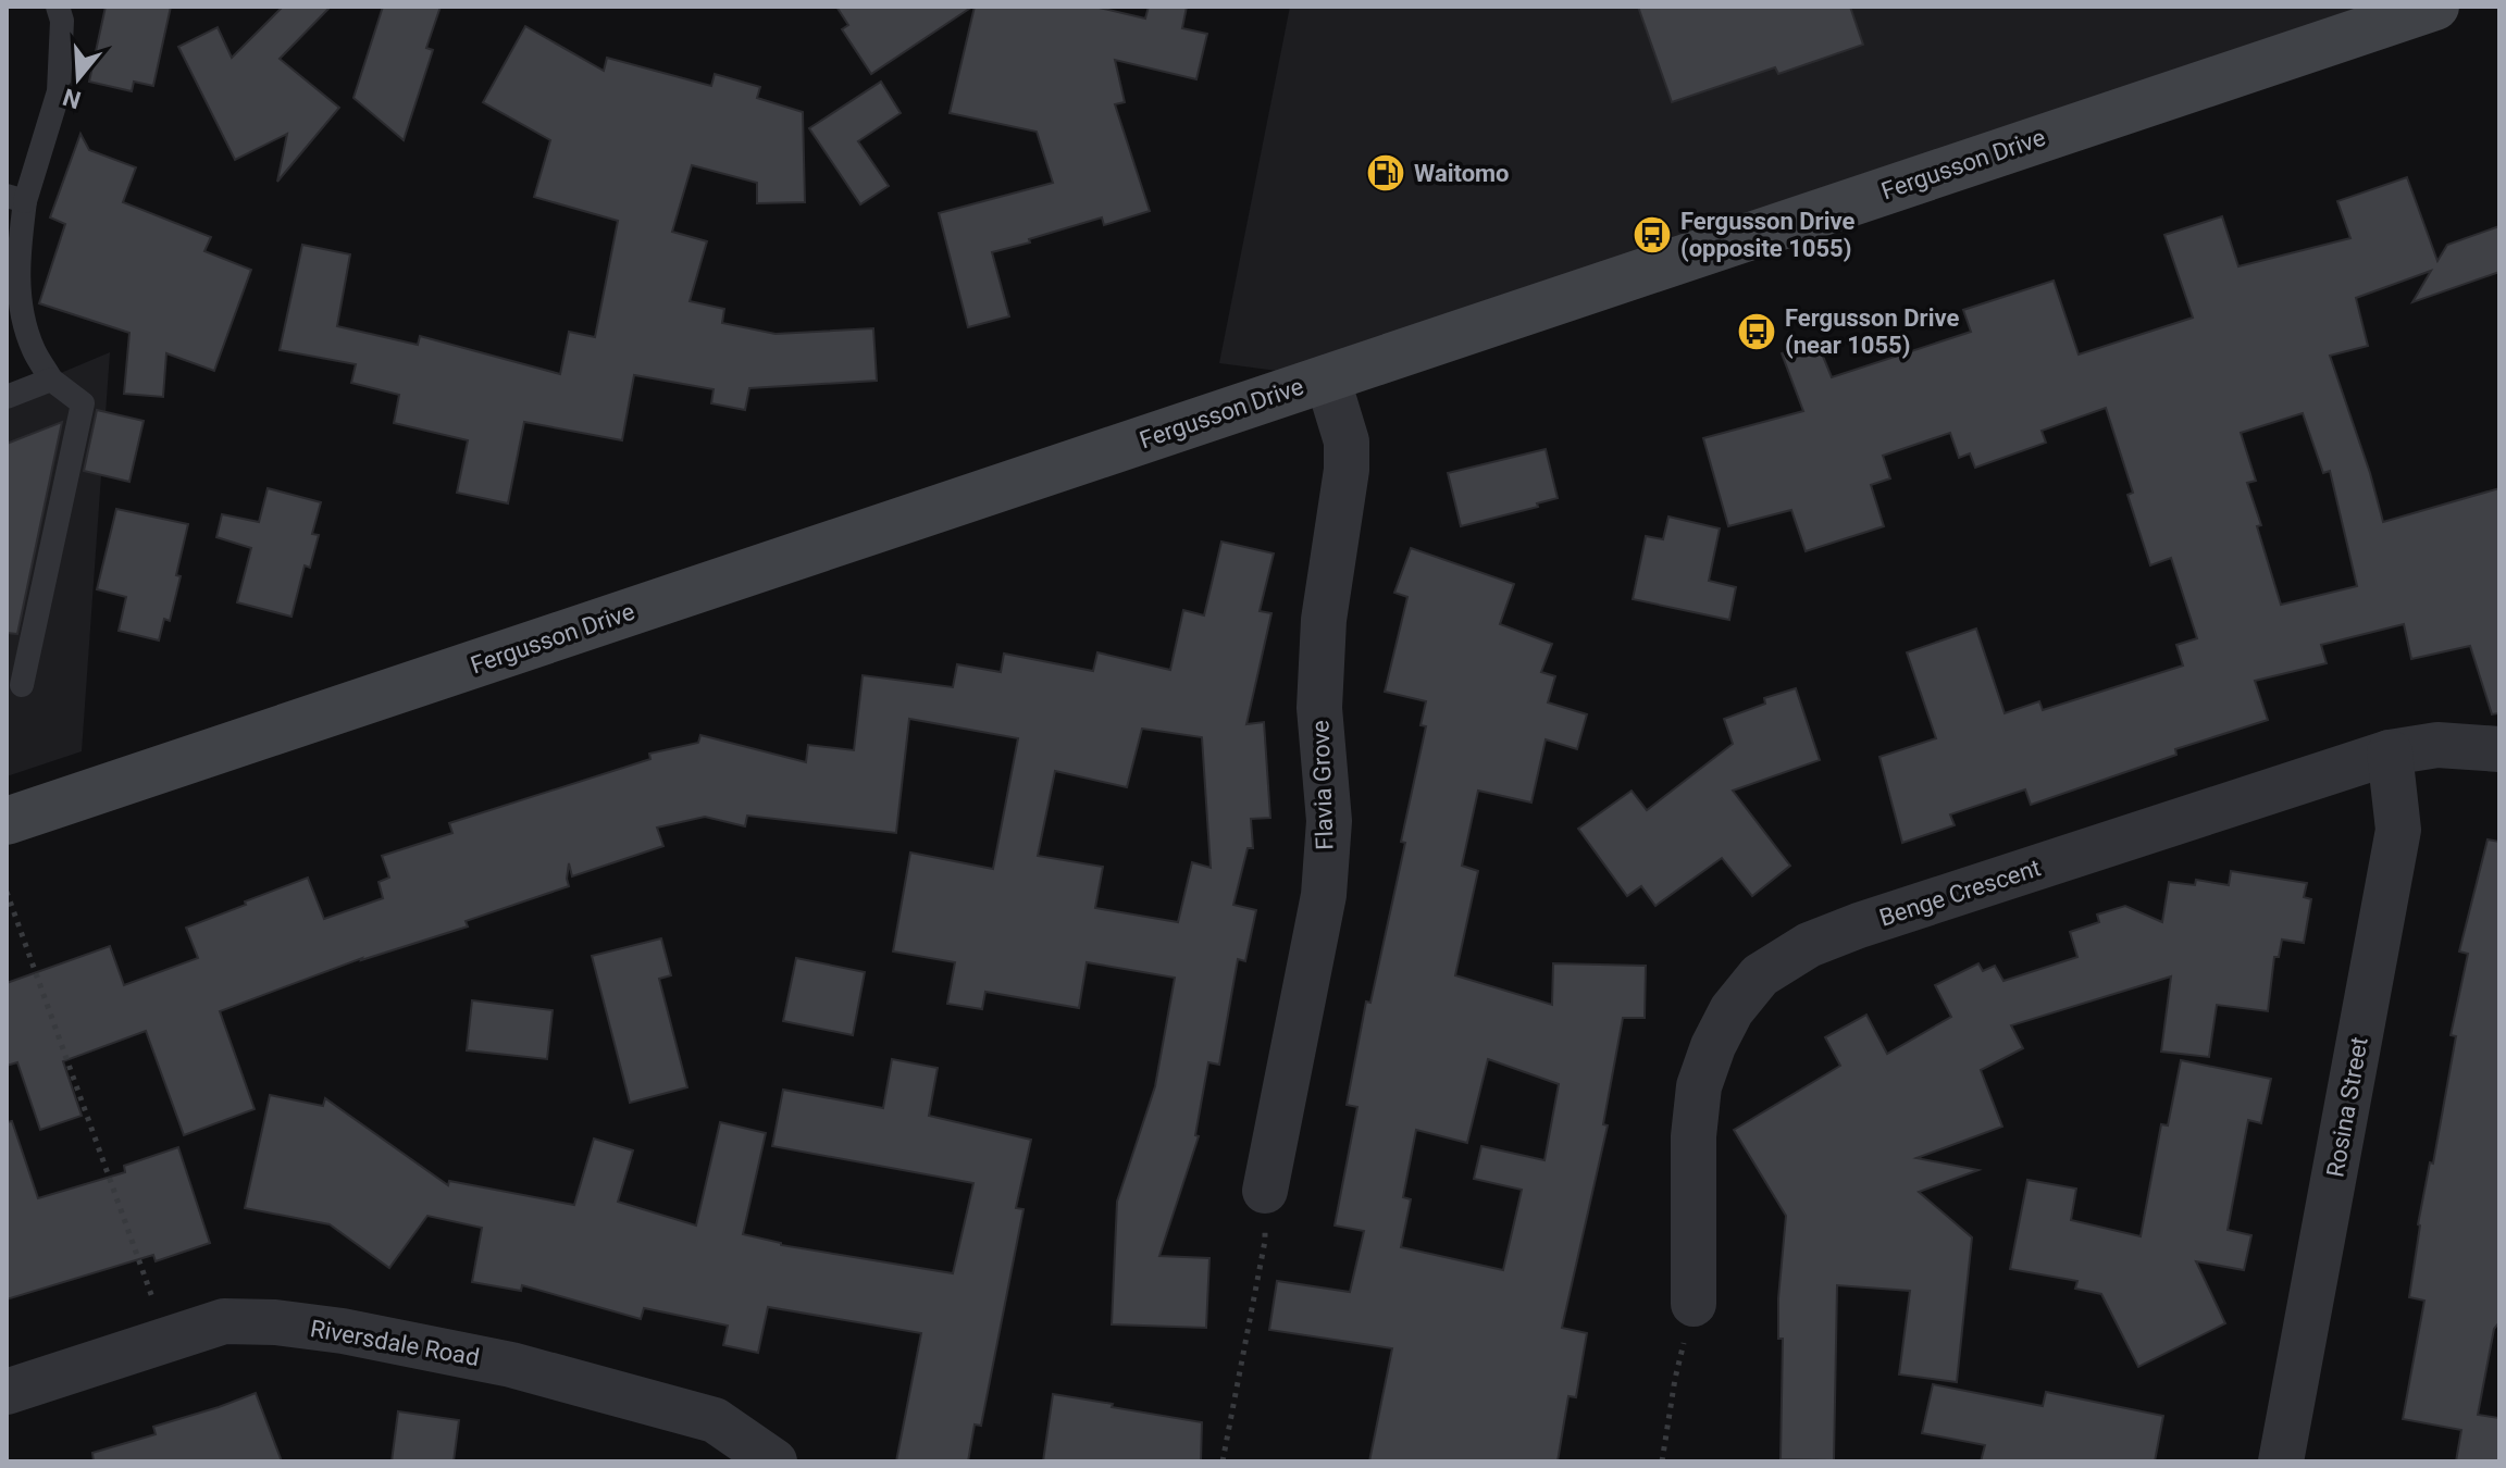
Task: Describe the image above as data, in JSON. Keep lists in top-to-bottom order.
{
  "streets": {
    "main road": ["Fergusson Drive"],
    "street": [
      "Flavia Grove",
      "Benge Crescent",
      "Rosina Street",
      "Riversdale Road"
    ]
  },
  "crossings": [
    ["Fergusson Drive", "Flavia Grove"],
    ["Benge Crescent", "Rosina Street"]
  ],
  "places": {
    "fuel station": ["Waitomo"],
    "bus stop": ["Fergusson Drive (opposite 1055)", "Fergusson Drive (near 1055)"]
  },
  "north": "bottom"
}
